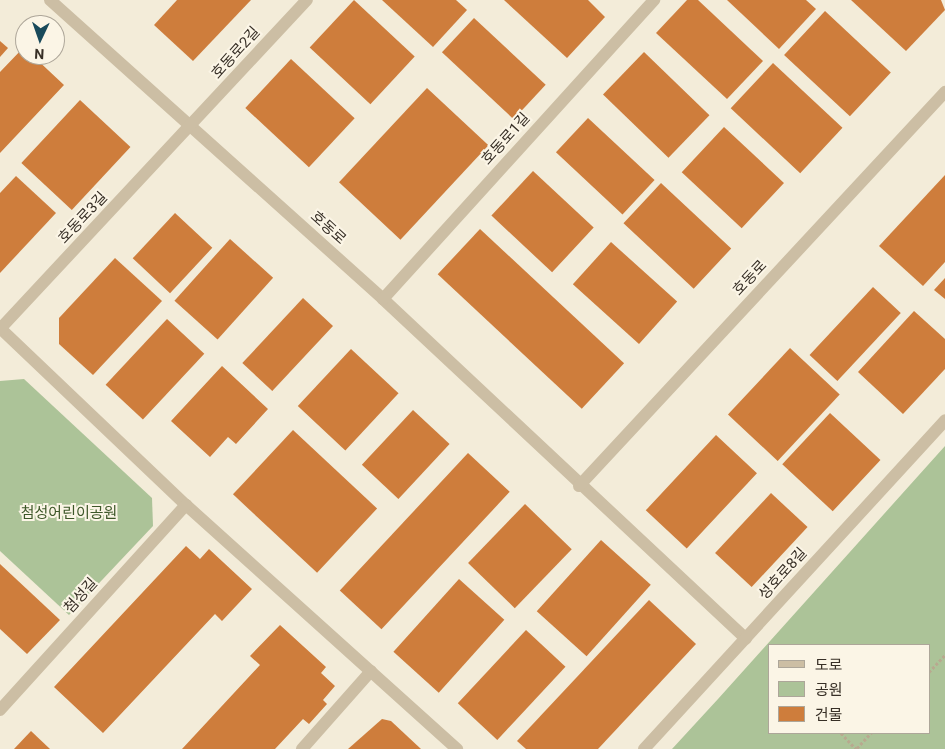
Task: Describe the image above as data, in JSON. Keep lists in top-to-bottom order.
{
  "streets": {
    "street": [
      "호동로2길",
      "호동로1길",
      "호동로3길",
      "호동로",
      "성호로8길",
      "첨성길"
    ]
  },
  "crossings": [
    ["호동로2길", "호동로3길"],
    ["호동로2길", "호동로"],
    ["호동로1길", "호동로"],
    ["호동로3길", "호동로"],
    ["호동로", "성호로8길"]
  ],
  "parks": ["첨성어린이공원"],
  "legend": ["도로", "공원", "건물"],
  "north": "bottom"
}
